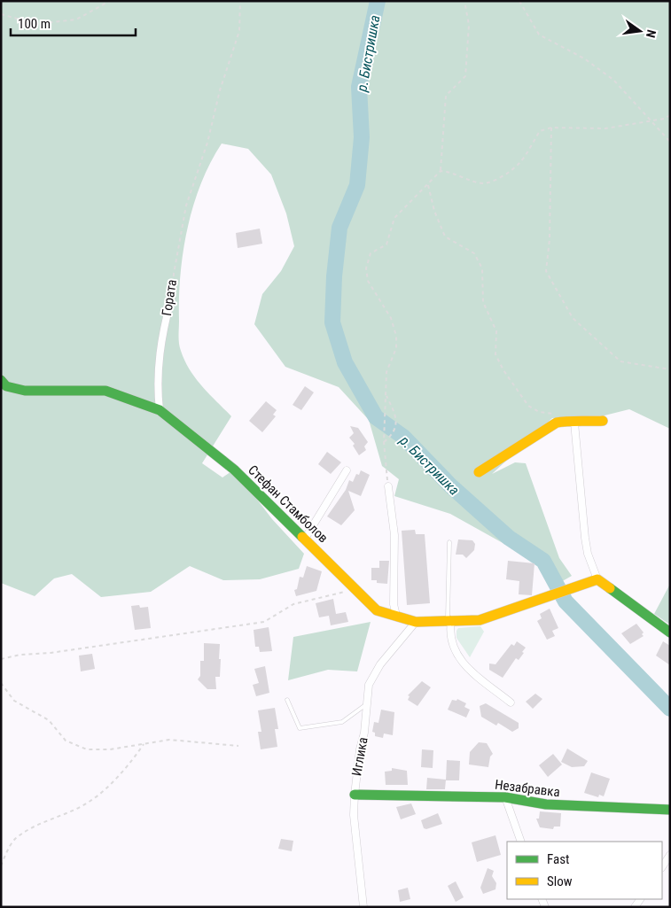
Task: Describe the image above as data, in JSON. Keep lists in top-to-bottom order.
{
  "streets": {
    "street": [
      "Гората",
      "Стефан Стамболов",
      "Иглика",
      "Незабравка"
    ]
  },
  "crossings": [
    ["Гората", "Стефан Стамболов"],
    ["Стефан Стамболов", "Иглика"],
    ["Иглика", "Незабравка"]
  ],
  "water": ["р. Бистришка"],
  "legend": ["Fast", "Slow"],
  "scale_bar": "100 m",
  "north": "right"
}
